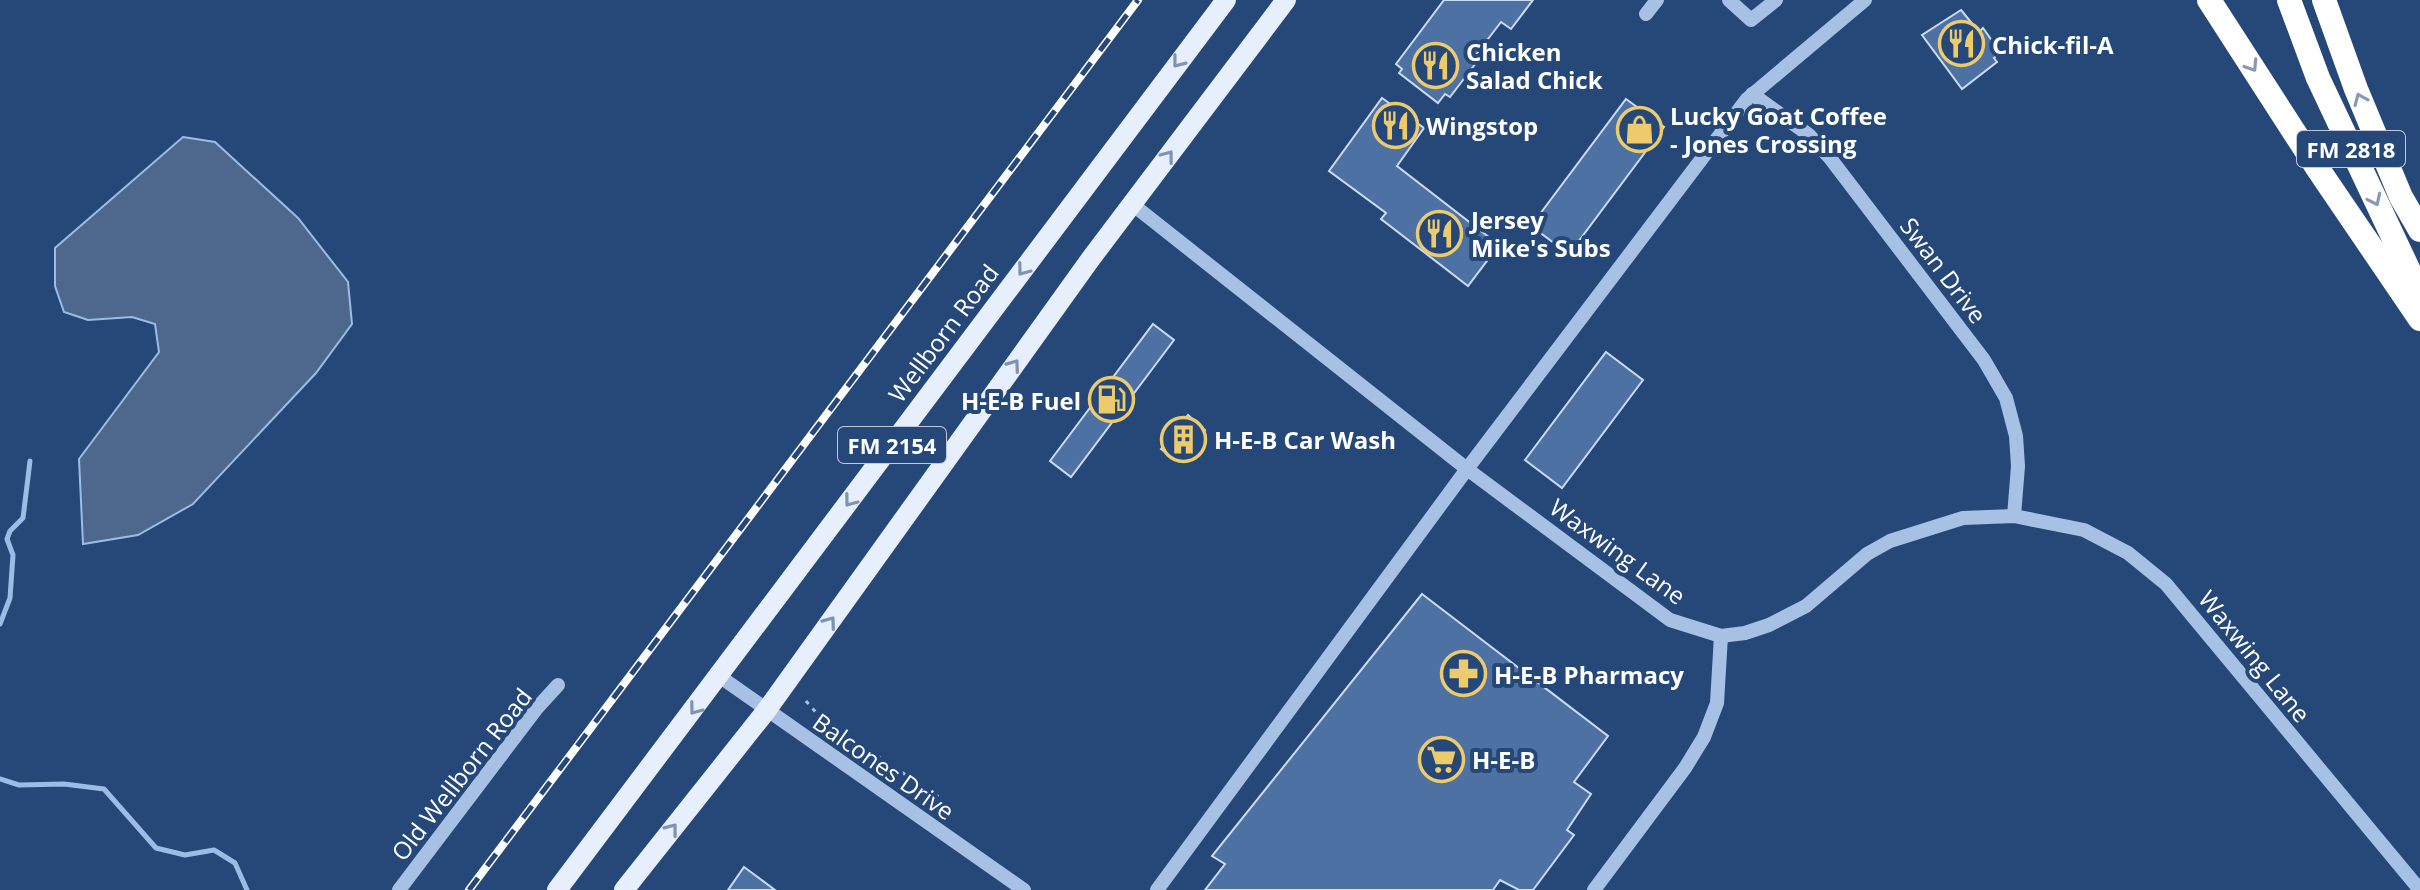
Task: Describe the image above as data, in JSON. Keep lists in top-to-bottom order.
{
  "streets": {
    "highway": ["FM 2818"],
    "main road": ["Wellborn Road", "FM 2154"],
    "street": [
      "Swan Drive",
      "Waxwing Lane",
      "Balcones Drive",
      "Old Wellborn Road"
    ]
  },
  "crossings": [
    ["Swan Drive", "Waxwing Lane"],
    ["Wellborn Road", "Balcones Drive"],
    ["FM 2154", "Waxwing Lane"],
    ["FM 2154", "Balcones Drive"]
  ],
  "places": {
    "restaurant": [
      "Chick-fil-A",
      "Chicken Salad Chick",
      "Wingstop",
      "Jersey Mike's Subs"
    ],
    "shop": ["Lucky Goat Coffee - Jones Crossing"],
    "fuel station": ["H-E-B Fuel"],
    "building": ["H-E-B Car Wash"],
    "pharmacy": ["H-E-B Pharmacy"],
    "supermarket": ["H-E-B"]
  }
}
